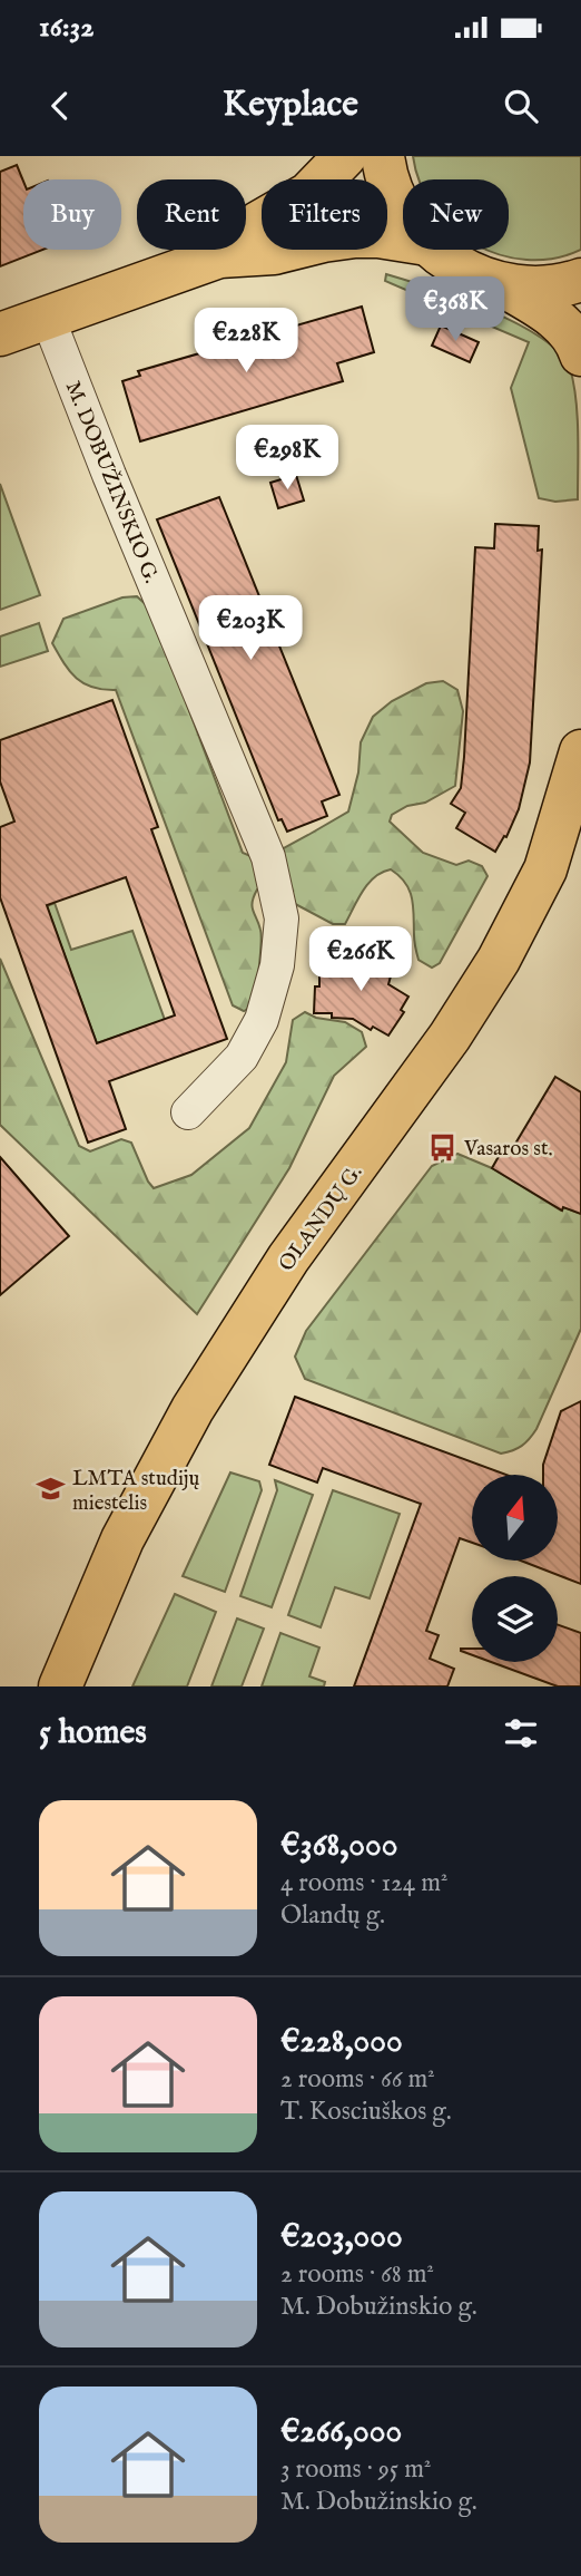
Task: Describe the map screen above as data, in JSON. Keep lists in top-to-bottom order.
{
  "streets": {
    "main road": ["OLANDŲ G."],
    "street": ["M. DOBUŽINSKIO G."]
  },
  "places": {
    "bus stop": ["Vasaros st."],
    "school or university": ["LMTA studijų miestelis"]
  },
  "north": "top",
  "page": {
    "status": "16:32",
    "header": "Keyplace",
    "chip": [
      "Buy",
      "Rent",
      "Filters",
      "New"
    ],
    "price": [
      "€368K",
      "€228K",
      "€298K",
      "€203K",
      "€266K"
    ],
    "heading": "5 homes",
    "list": [
      {
        "name": "€368,000",
        "note": "4 rooms · 124 m² · Olandų g."
      },
      {
        "name": "€228,000",
        "note": "2 rooms · 66 m² · T. Kosciuškos g."
      },
      {
        "name": "€203,000",
        "note": "2 rooms · 68 m² · M. Dobužinskio g."
      },
      {
        "name": "€266,000",
        "note": "3 rooms · 95 m² · M. Dobužinskio g."
      }
    ]
  }
}
